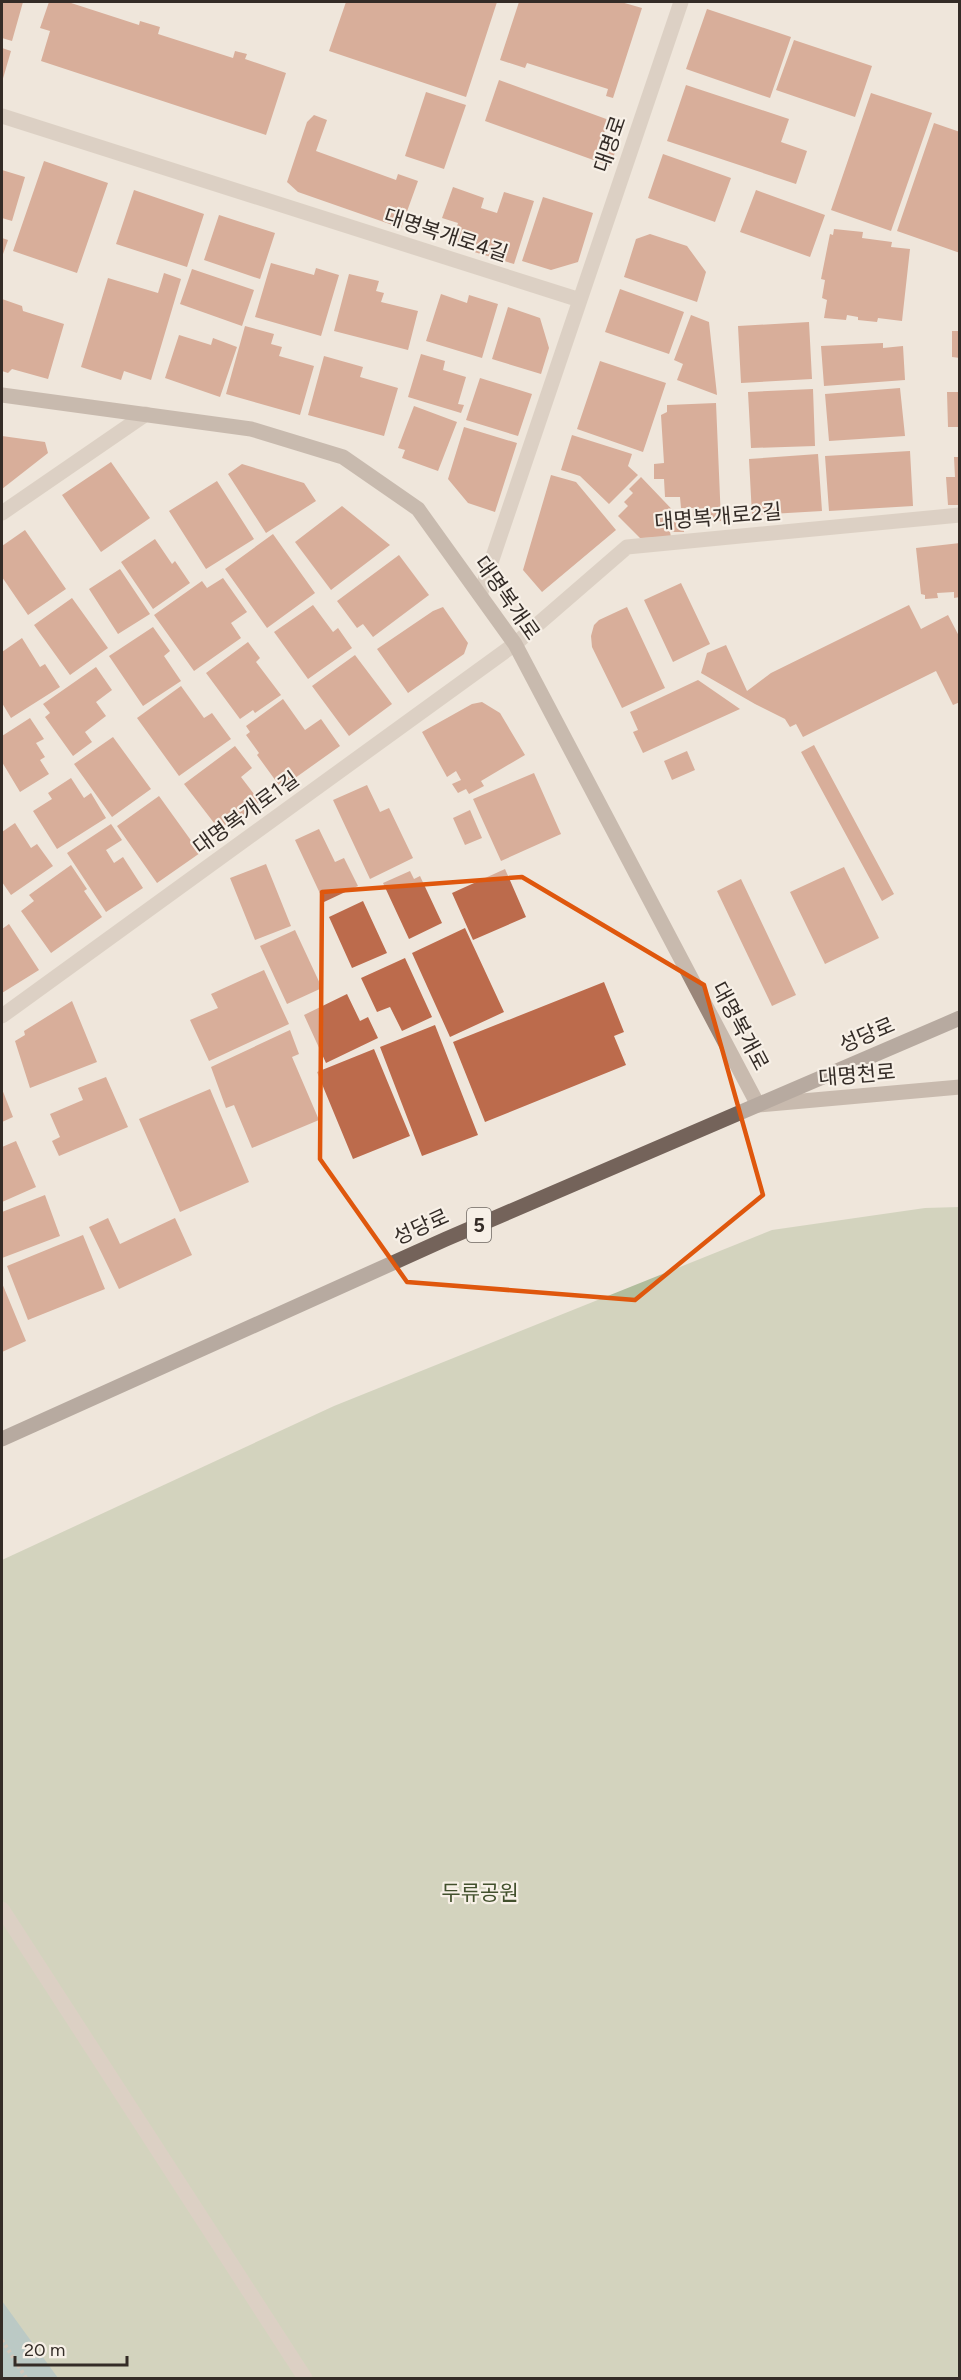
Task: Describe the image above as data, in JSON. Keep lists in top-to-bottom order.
{
  "streets": {
    "main road": [
      "대명복개로",
      "성당로",
      "대명천로",
      "5"
    ],
    "street": [
      "대명로",
      "대명복개로4길",
      "대명복개로2길",
      "대명복개로1길"
    ]
  },
  "crossings": [
    ["대명로", "대명복개로4길"],
    ["대명복개로2길", "대명복개로"],
    ["대명복개로2길", "대명복개로1길"],
    ["대명복개로", "대명복개로1길"],
    ["대명복개로", "성당로"],
    ["대명복개로", "대명천로"],
    ["성당로", "대명천로"]
  ],
  "parks": ["두류공원"],
  "scale_bar": "20 m"
}
